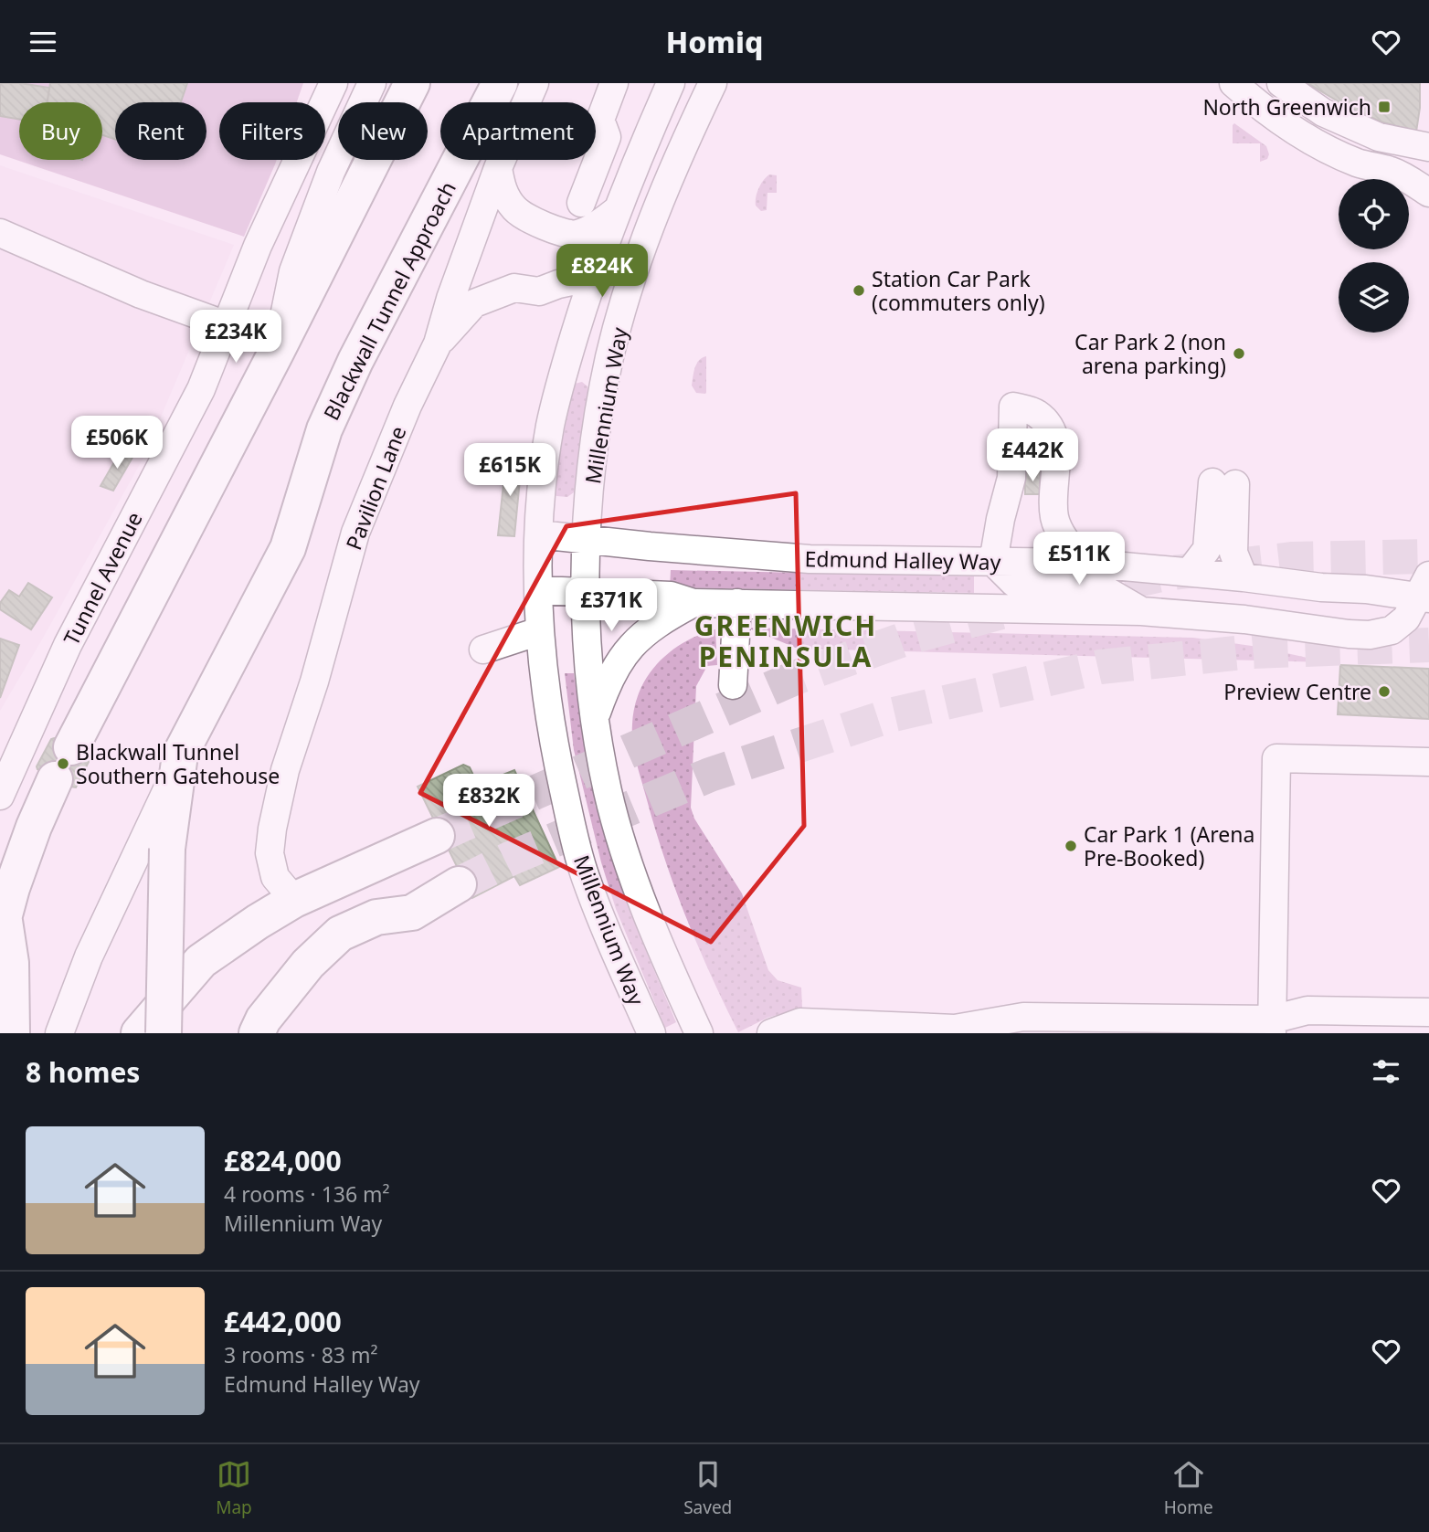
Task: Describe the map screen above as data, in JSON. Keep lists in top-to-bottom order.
{
  "streets": {
    "highway": ["Blackwall Tunnel Approach"],
    "street": [
      "Millennium Way",
      "Pavilion Lane",
      "Edmund Halley Way",
      "Tunnel Avenue"
    ]
  },
  "crossings": [
    ["Millennium Way", "Edmund Halley Way"]
  ],
  "districts": ["GREENWICH PENINSULA"],
  "places": {
    "transit": ["North Greenwich"],
    "other": [
      "Station Car Park (commuters only)",
      "Car Park 2 (non arena parking)",
      "Preview Centre",
      "Blackwall Tunnel Southern Gatehouse",
      "Car Park 1 (Arena Pre-Booked)"
    ]
  },
  "page": {
    "header": "Homiq",
    "chip": [
      "Buy",
      "Rent",
      "Filters",
      "New",
      "Apartment"
    ],
    "price": [
      "£824K",
      "£234K",
      "£506K",
      "£442K",
      "£615K",
      "£511K",
      "£371K",
      "£832K"
    ],
    "heading": "8 homes",
    "list": [
      {
        "name": "£824,000",
        "note": "4 rooms · 136 m² · Millennium Way"
      },
      {
        "name": "£442,000",
        "note": "3 rooms · 83 m² · Edmund Halley Way"
      }
    ],
    "tabs": ["Map", "Saved", "Home"]
  }
}
